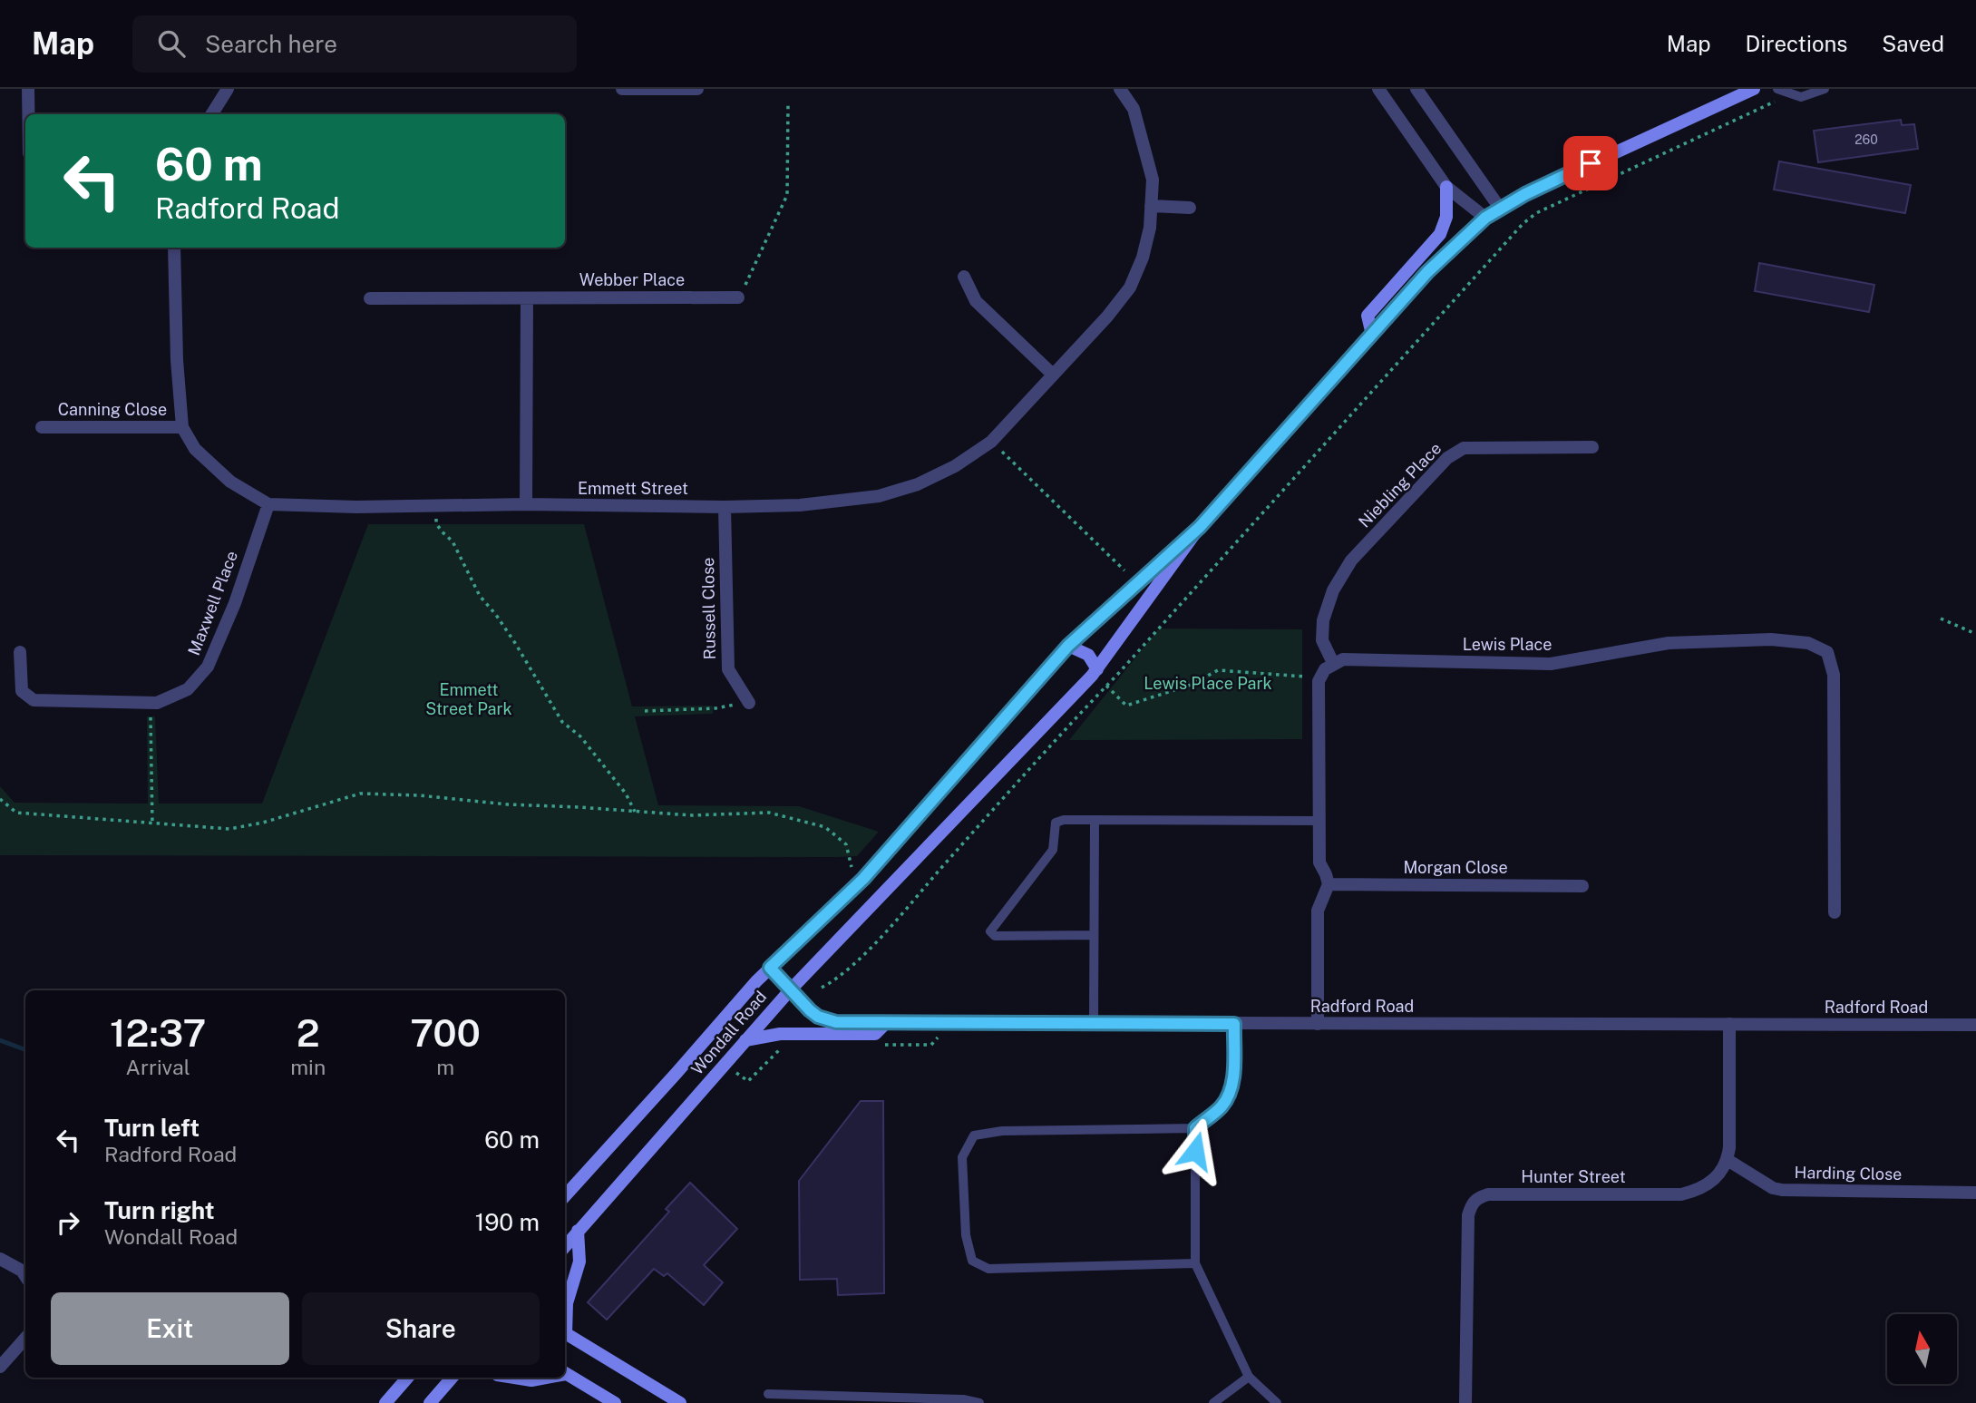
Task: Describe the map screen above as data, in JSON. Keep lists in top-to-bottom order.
{
  "streets": {
    "main road": ["Wondall Road"],
    "street": [
      "Webber Place",
      "Canning Close",
      "Niebling Place",
      "Emmett Street",
      "Maxwell Place",
      "Russell Close",
      "Lewis Place",
      "Morgan Close",
      "Radford Road",
      "Harding Close",
      "Hunter Street"
    ]
  },
  "crossings": [
    ["Canning Close", "Emmett Street"],
    ["Niebling Place", "Lewis Place"],
    ["Emmett Street", "Maxwell Place"],
    ["Emmett Street", "Russell Close"],
    ["Radford Road", "Wondall Road"],
    ["Harding Close", "Hunter Street"]
  ],
  "parks": ["Lewis Place Park", "Emmett Street Park"],
  "house_numbers": ["260"],
  "north": "top",
  "page": {
    "header": "Map",
    "search": "Search here",
    "nav": ["Map", "Directions", "Saved"],
    "turn": ["60 m", "Radford Road"],
    "eta": [
      "12:37",
      "Arrival",
      "2",
      "min",
      "700",
      "m"
    ],
    "list": [
      {
        "name": "Turn left",
        "note": "Radford Road",
        "value": "60 m"
      },
      {
        "name": "Turn right",
        "note": "Wondall Road",
        "value": "190 m"
      }
    ],
    "buttons": ["Exit", "Share"]
  }
}
